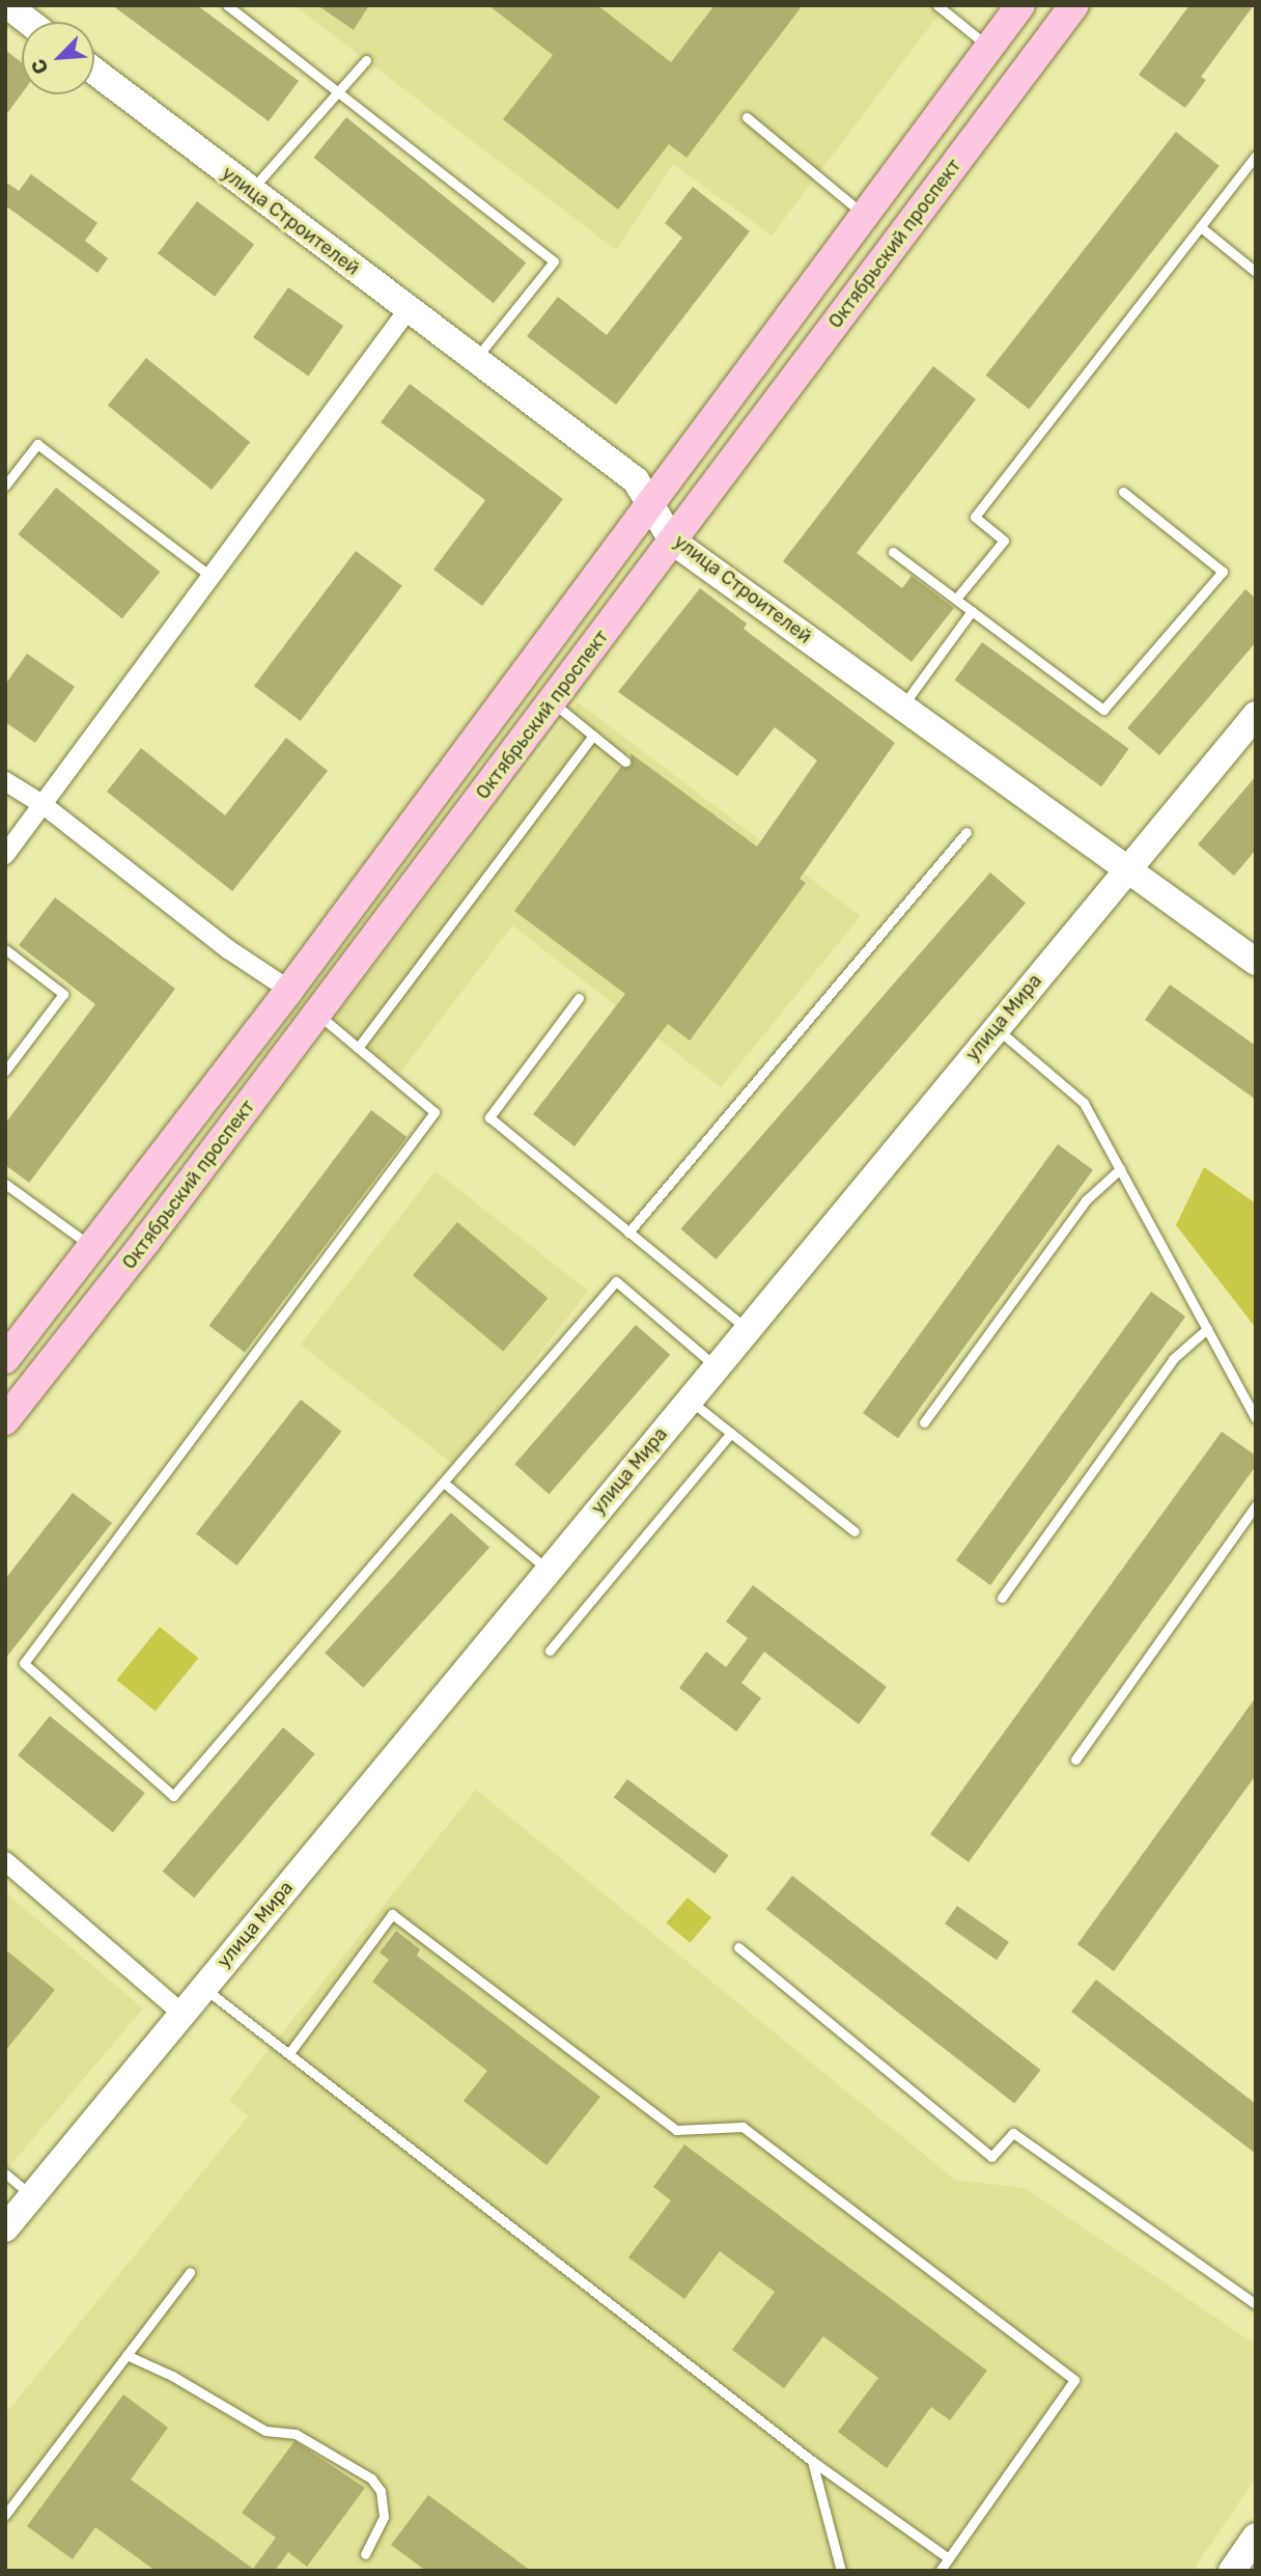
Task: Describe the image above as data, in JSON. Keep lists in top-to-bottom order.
{
  "streets": {
    "main road": ["Октябрьский проспект"],
    "street": ["улица Строителей", "улица Мира"]
  },
  "crossings": [
    ["улица Строителей", "Октябрьский проспект"],
    ["улица Строителей", "улица Мира"]
  ],
  "north": "bottom left"
}
